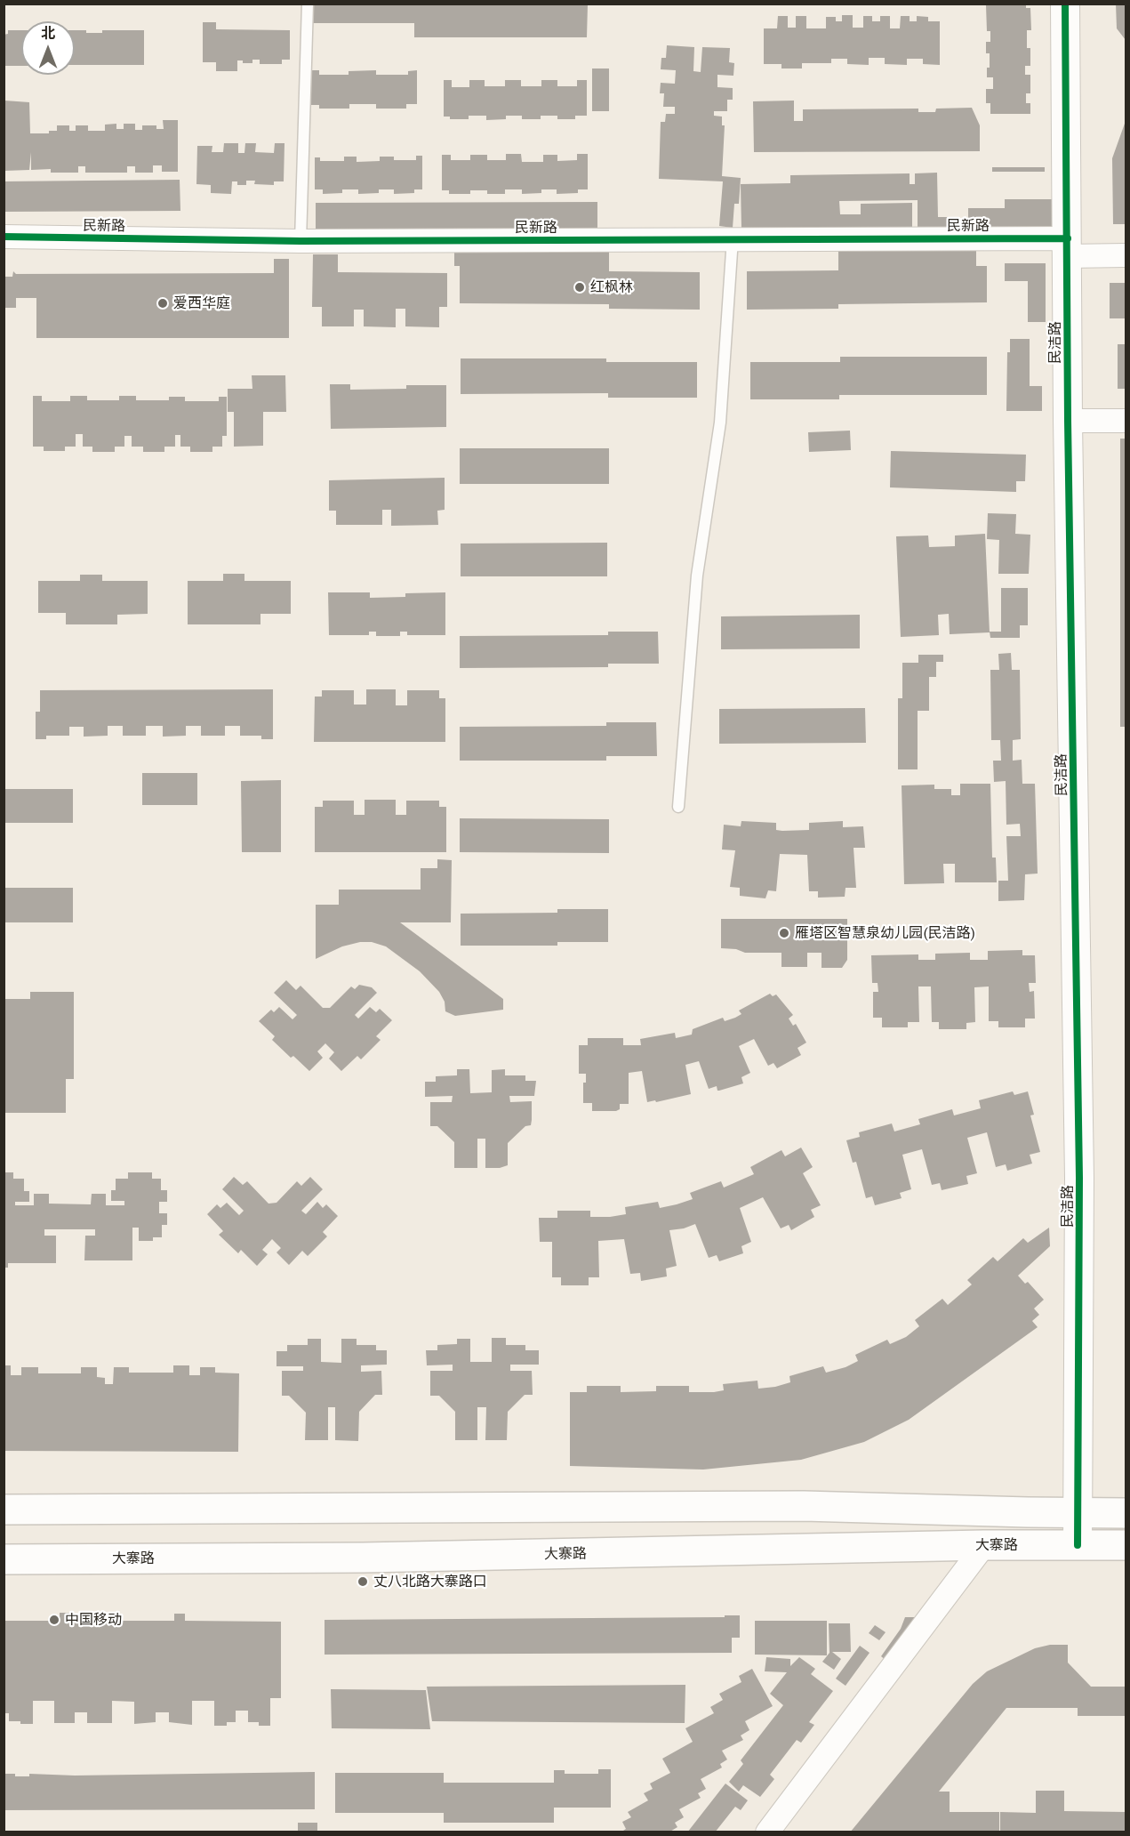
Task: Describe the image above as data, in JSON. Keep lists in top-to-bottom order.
{
  "streets": {
    "main road": ["大寨路"],
    "street": ["民新路", "民洁路"]
  },
  "crossings": [
    ["民新路", "民洁路"],
    ["民洁路", "大寨路"]
  ],
  "places": [
    "红枫林",
    "爱西华庭",
    "雁塔区智慧泉幼儿园(民洁路)",
    "丈八北路大寨路口",
    "中国移动"
  ],
  "north": "top"
}
